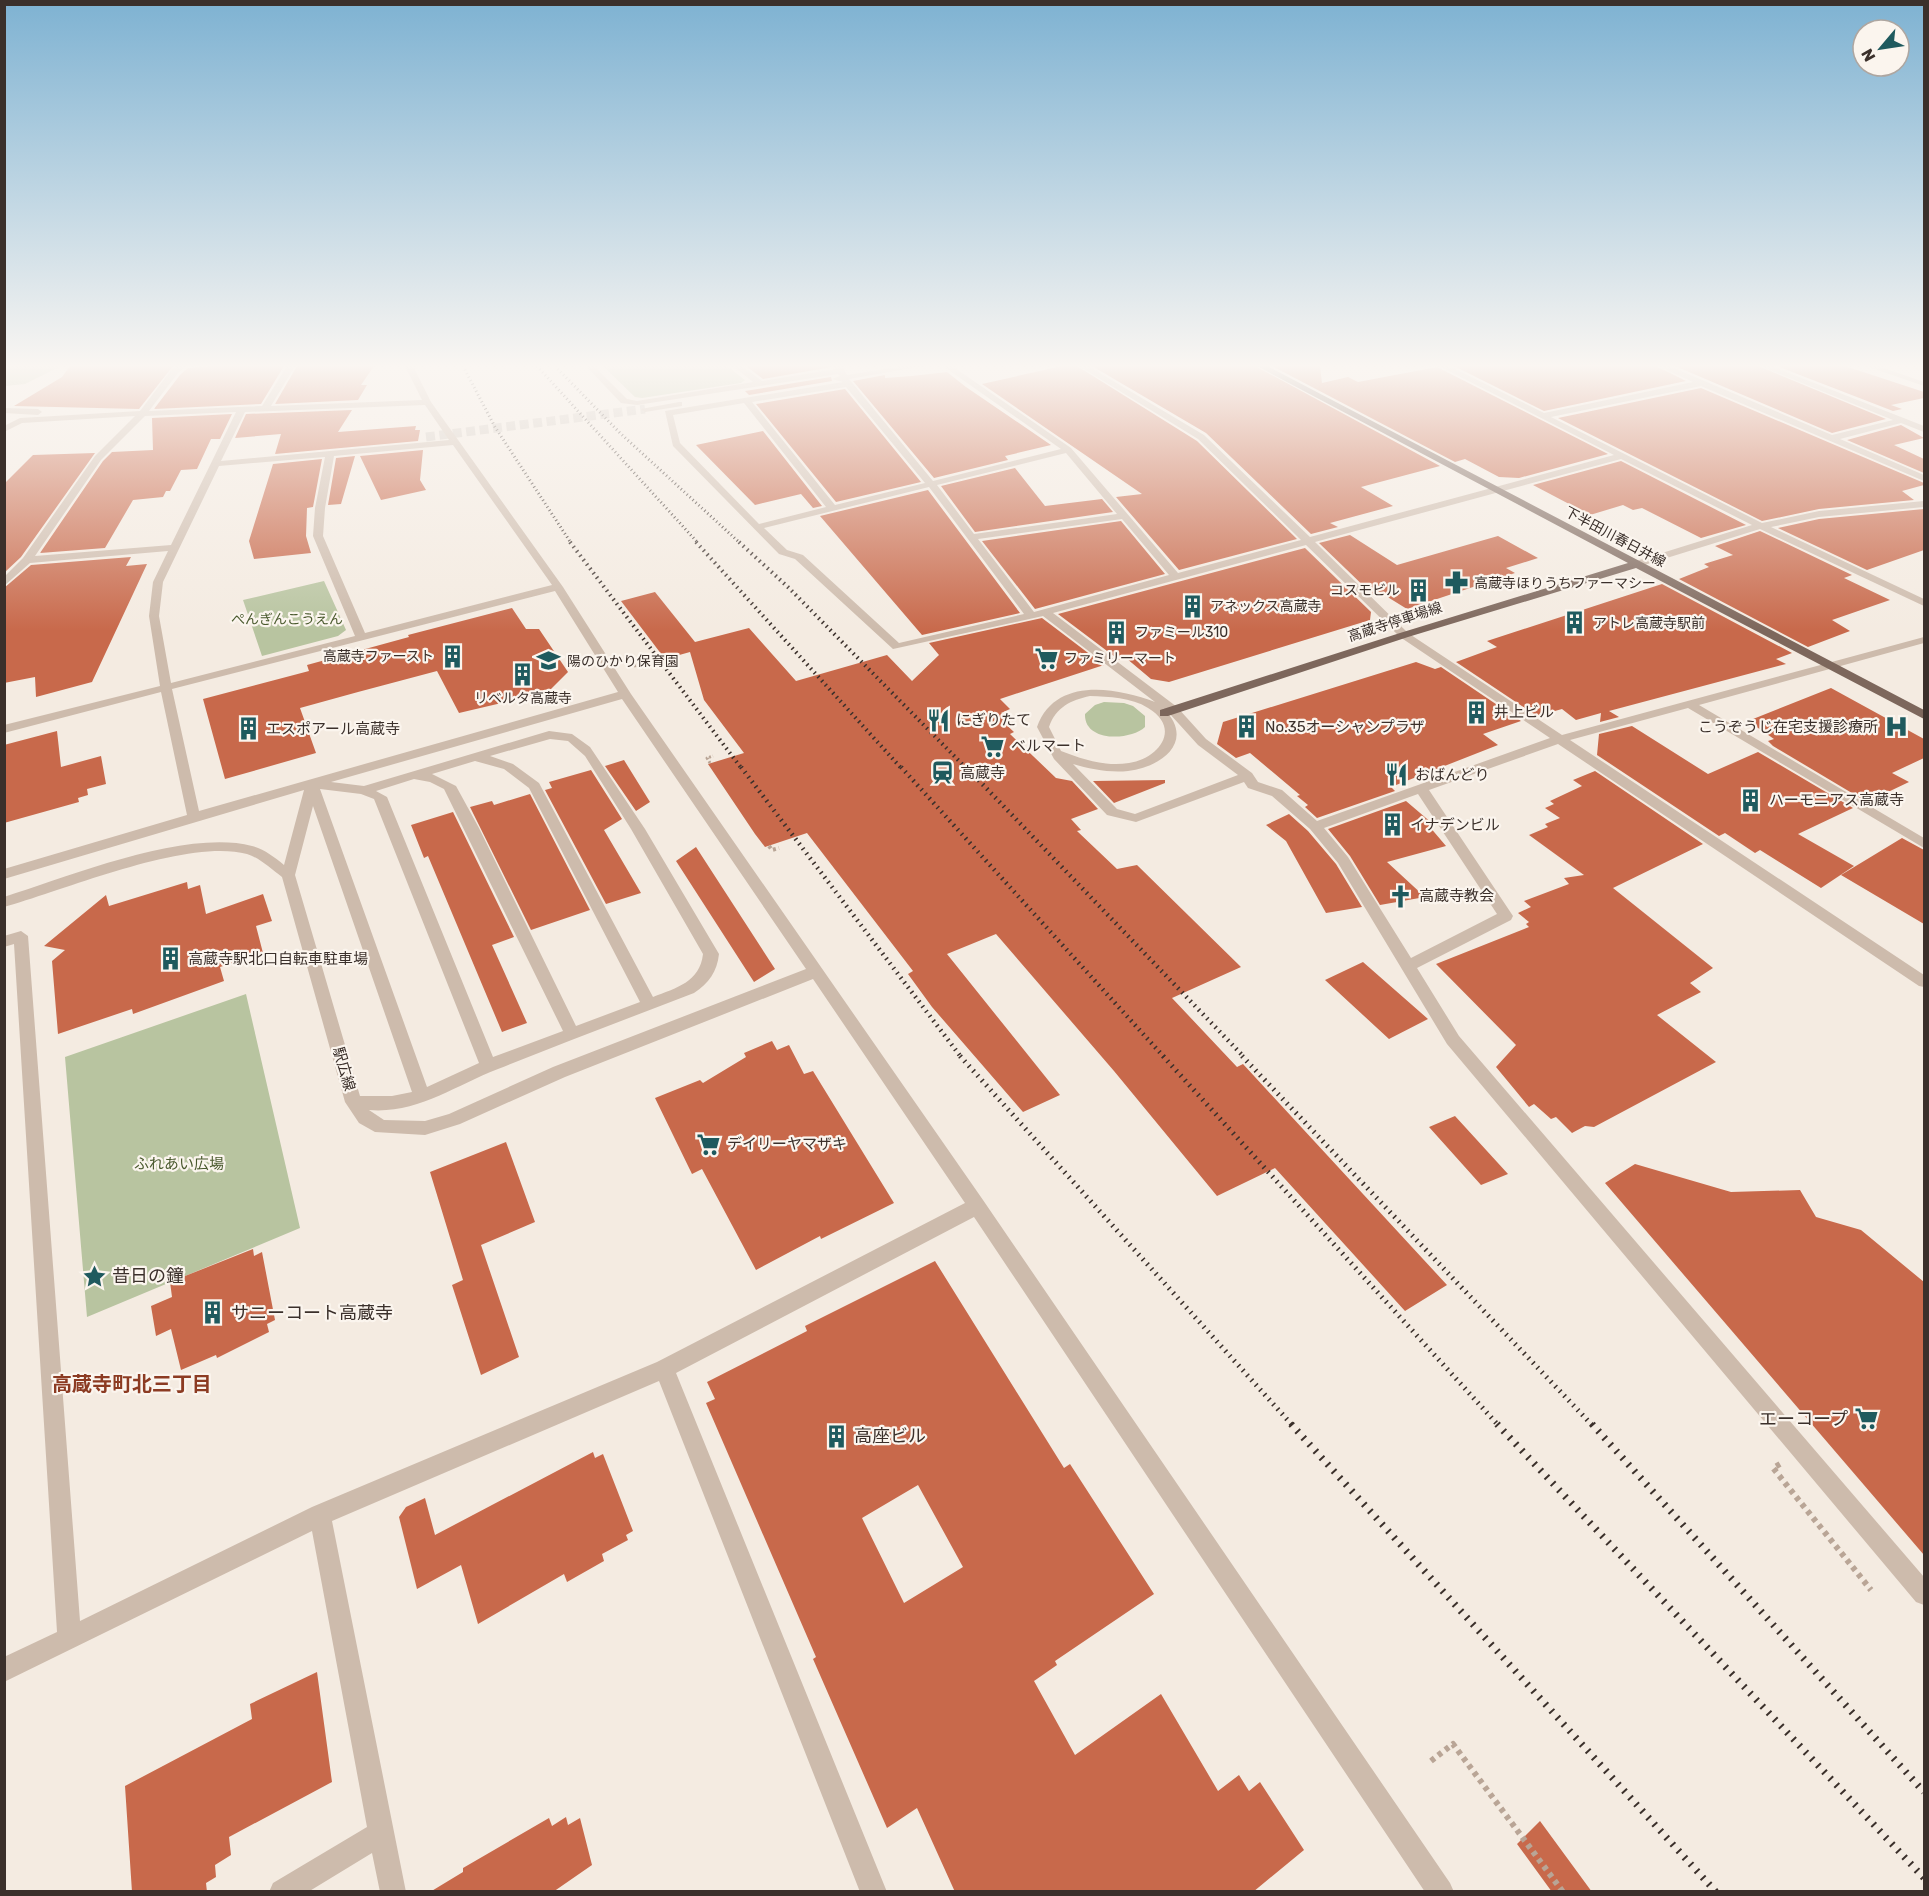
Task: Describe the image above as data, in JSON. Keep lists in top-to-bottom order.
{
  "streets": {
    "main road": ["下半田川春日井線", "高蔵寺停車場線"],
    "street": ["駅広線"]
  },
  "crossings": [
    ["下半田川春日井線", "高蔵寺停車場線"]
  ],
  "districts": ["高蔵寺町北三丁目"],
  "parks": ["ぺんぎんこうえん", "ふれあい広場"],
  "places": {
    "pharmacy": ["高蔵寺ほりうちファーマシー"],
    "building": [
      "コスモビル",
      "アネックス高蔵寺",
      "アトレ高蔵寺駅前",
      "ファミール310",
      "高蔵寺ファースト",
      "リベルタ高蔵寺",
      "井上ビル",
      "No.35オーシャンプラザ",
      "エスポアール高蔵寺",
      "ハーモニアス高蔵寺",
      "イナデンビル",
      "高蔵寺駅北口自転車駐車場",
      "サニーコート高蔵寺",
      "高座ビル"
    ],
    "supermarket": [
      "ファミリーマート",
      "ベルマート",
      "デイリーヤマザキ",
      "エーコープ"
    ],
    "school or university": ["陽のひかり保育園"],
    "restaurant": ["にぎりたて", "おばんどり"],
    "hospital": ["こうぞうじ在宅支援診療所"],
    "station": ["高蔵寺"],
    "church": ["高蔵寺教会"],
    "place": ["昔日の鐘"]
  },
  "north": "bottom left"
}
